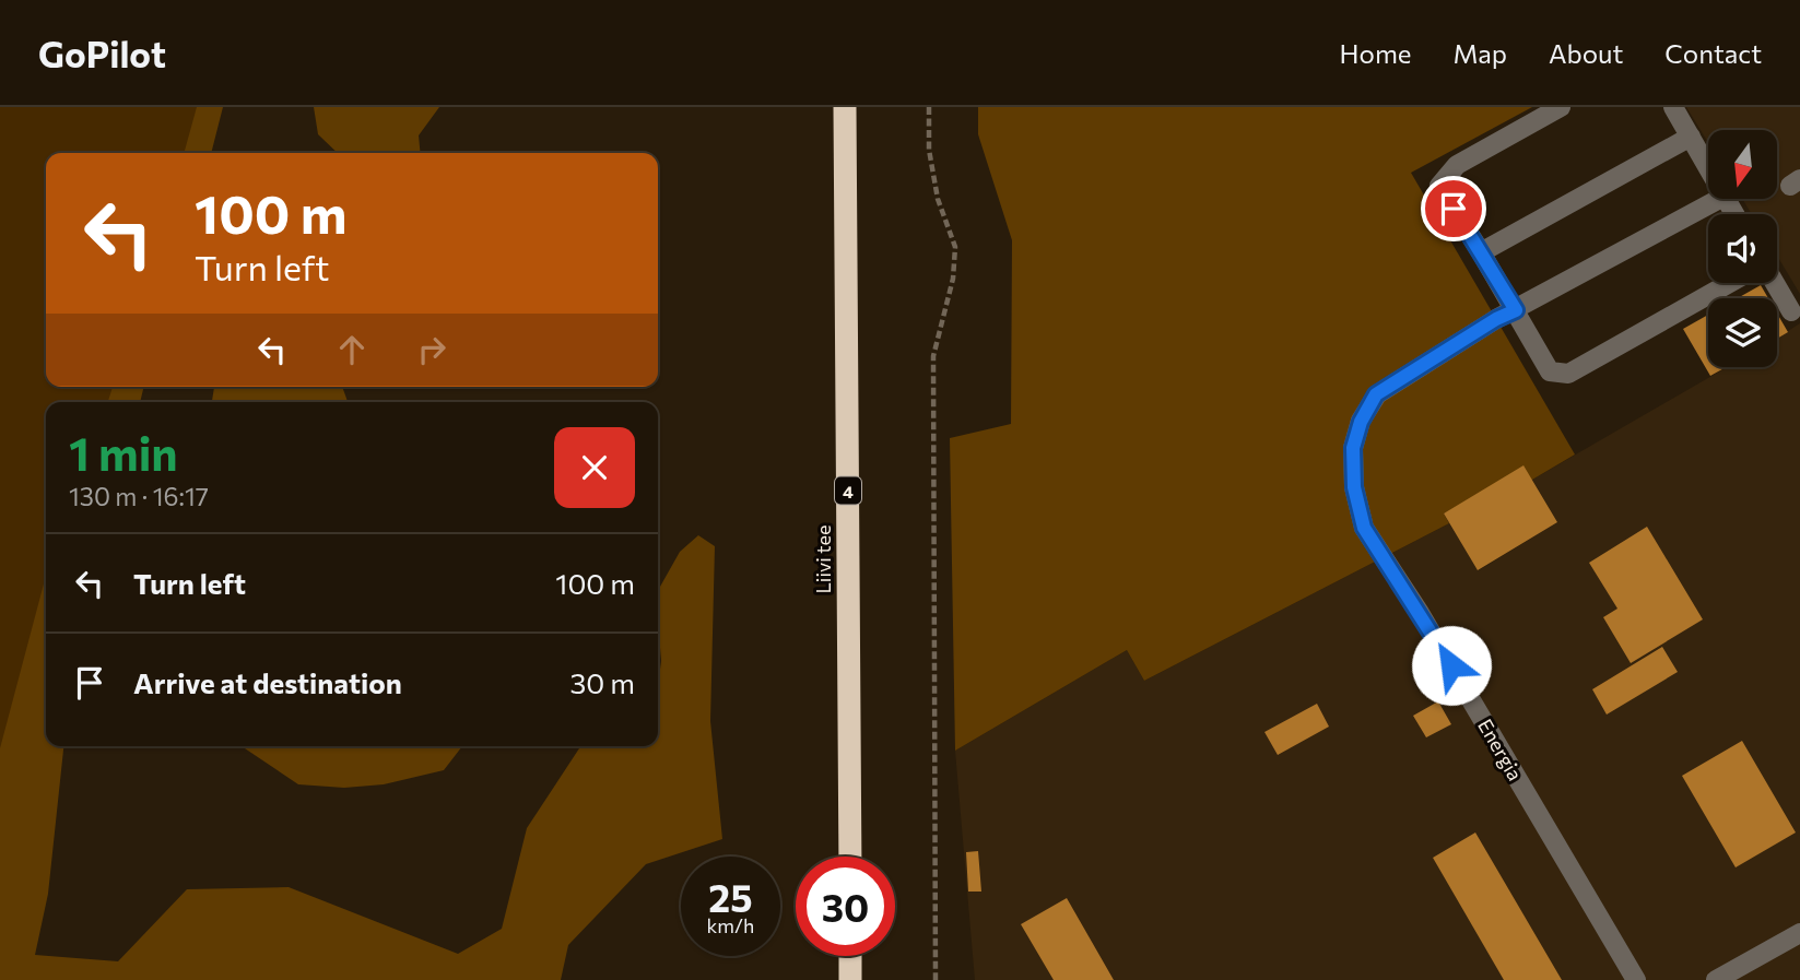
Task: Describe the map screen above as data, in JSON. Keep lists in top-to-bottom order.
{
  "streets": {
    "highway": ["4", "Liivi tee"],
    "street": ["Energia"]
  },
  "north": "bottom",
  "page": {
    "header": "GoPilot",
    "nav": [
      "Home",
      "Map",
      "About",
      "Contact"
    ],
    "turn": ["100 m", "Turn left"],
    "heading": ["1 min", "130 m · 16:17"],
    "list": [
      {
        "name": "Turn left",
        "value": "100 m"
      },
      {
        "name": "Arrive at destination",
        "value": "30 m"
      }
    ],
    "speed": "25 km/h",
    "limit": "30"
  }
}
